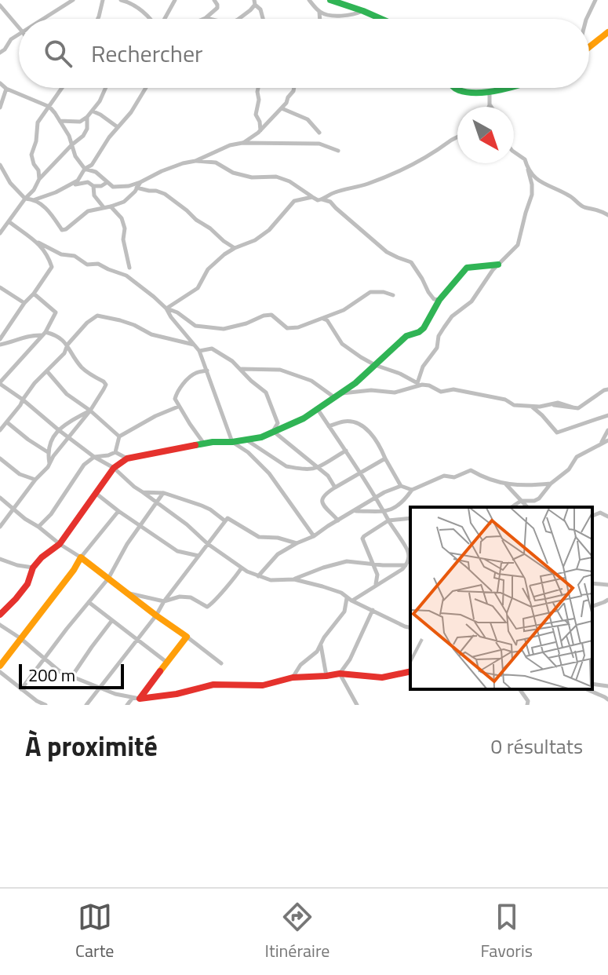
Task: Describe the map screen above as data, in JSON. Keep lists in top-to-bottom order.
{
  "scale_bar": "200 m",
  "north": "bottom right",
  "page": {
    "search": "Rechercher",
    "scale": "200 m",
    "heading": ["À proximité", "0 résultats"],
    "nav": ["Carte", "Itinéraire", "Favoris"]
  }
}
